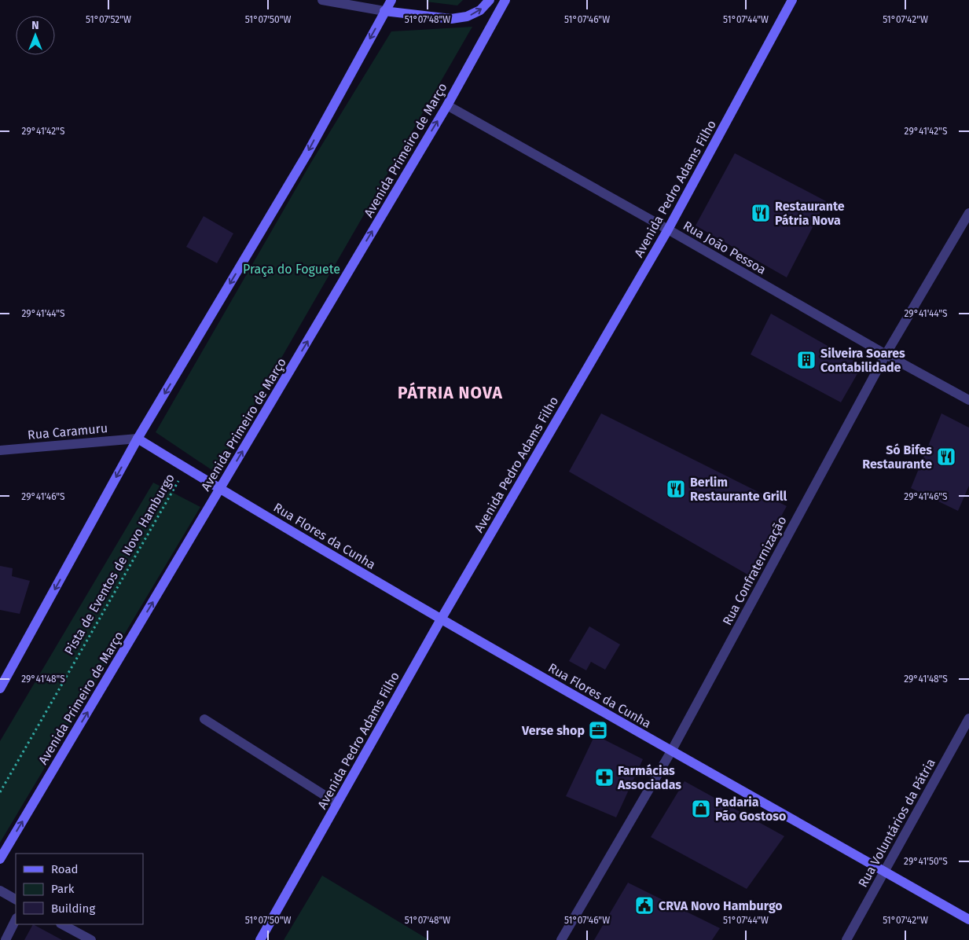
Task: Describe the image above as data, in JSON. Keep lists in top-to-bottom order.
{
  "streets": {
    "main road": ["Avenida Primeiro de Março", "Avenida Pedro Adams Filho", "Rua Flores da Cunha"],
    "street": [
      "Rua João Pessoa",
      "Rua Caramuru",
      "Rua Confraternização",
      "Rua Voluntários da Pátria"
    ],
    "path": ["Pista de Eventos de Novo Hamburgo"]
  },
  "crossings": [
    ["Avenida Primeiro de Março", "Rua João Pessoa"],
    ["Avenida Primeiro de Março", "Rua Flores da Cunha"],
    ["Avenida Pedro Adams Filho", "Rua João Pessoa"],
    ["Avenida Pedro Adams Filho", "Rua Flores da Cunha"],
    ["Rua João Pessoa", "Rua Confraternização"],
    ["Rua Caramuru", "Rua Flores da Cunha"],
    ["Rua Flores da Cunha", "Pista de Eventos de Novo Hamburgo"],
    ["Rua Flores da Cunha", "Rua Confraternização"],
    ["Rua Flores da Cunha", "Rua Voluntários da Pátria"]
  ],
  "one_way": ["Avenida Primeiro de Março"],
  "districts": ["PÁTRIA NOVA"],
  "parks": ["Praça do Foguete"],
  "places": {
    "restaurant": ["Restaurante Pátria Nova", "Só Bifes Restaurante", "Berlim Restaurante Grill"],
    "building": ["Silveira Soares Contabilidade"],
    "office": ["Verse shop"],
    "pharmacy": ["Farmácias Associadas"],
    "shop": ["Padaria Pão Gostoso"],
    "public building": ["CRVA Novo Hamburgo"]
  },
  "legend": ["Road", "Park", "Building"],
  "north": "top",
  "coordinates": [
    "51°07'52\"W",
    "51°07'50\"W",
    "51°07'48\"W",
    "51°07'46\"W",
    "51°07'44\"W",
    "51°07'42\"W",
    "29°41'42\"S",
    "29°41'44\"S",
    "29°41'46\"S",
    "29°41'48\"S",
    "29°41'50\"S"
  ]
}
